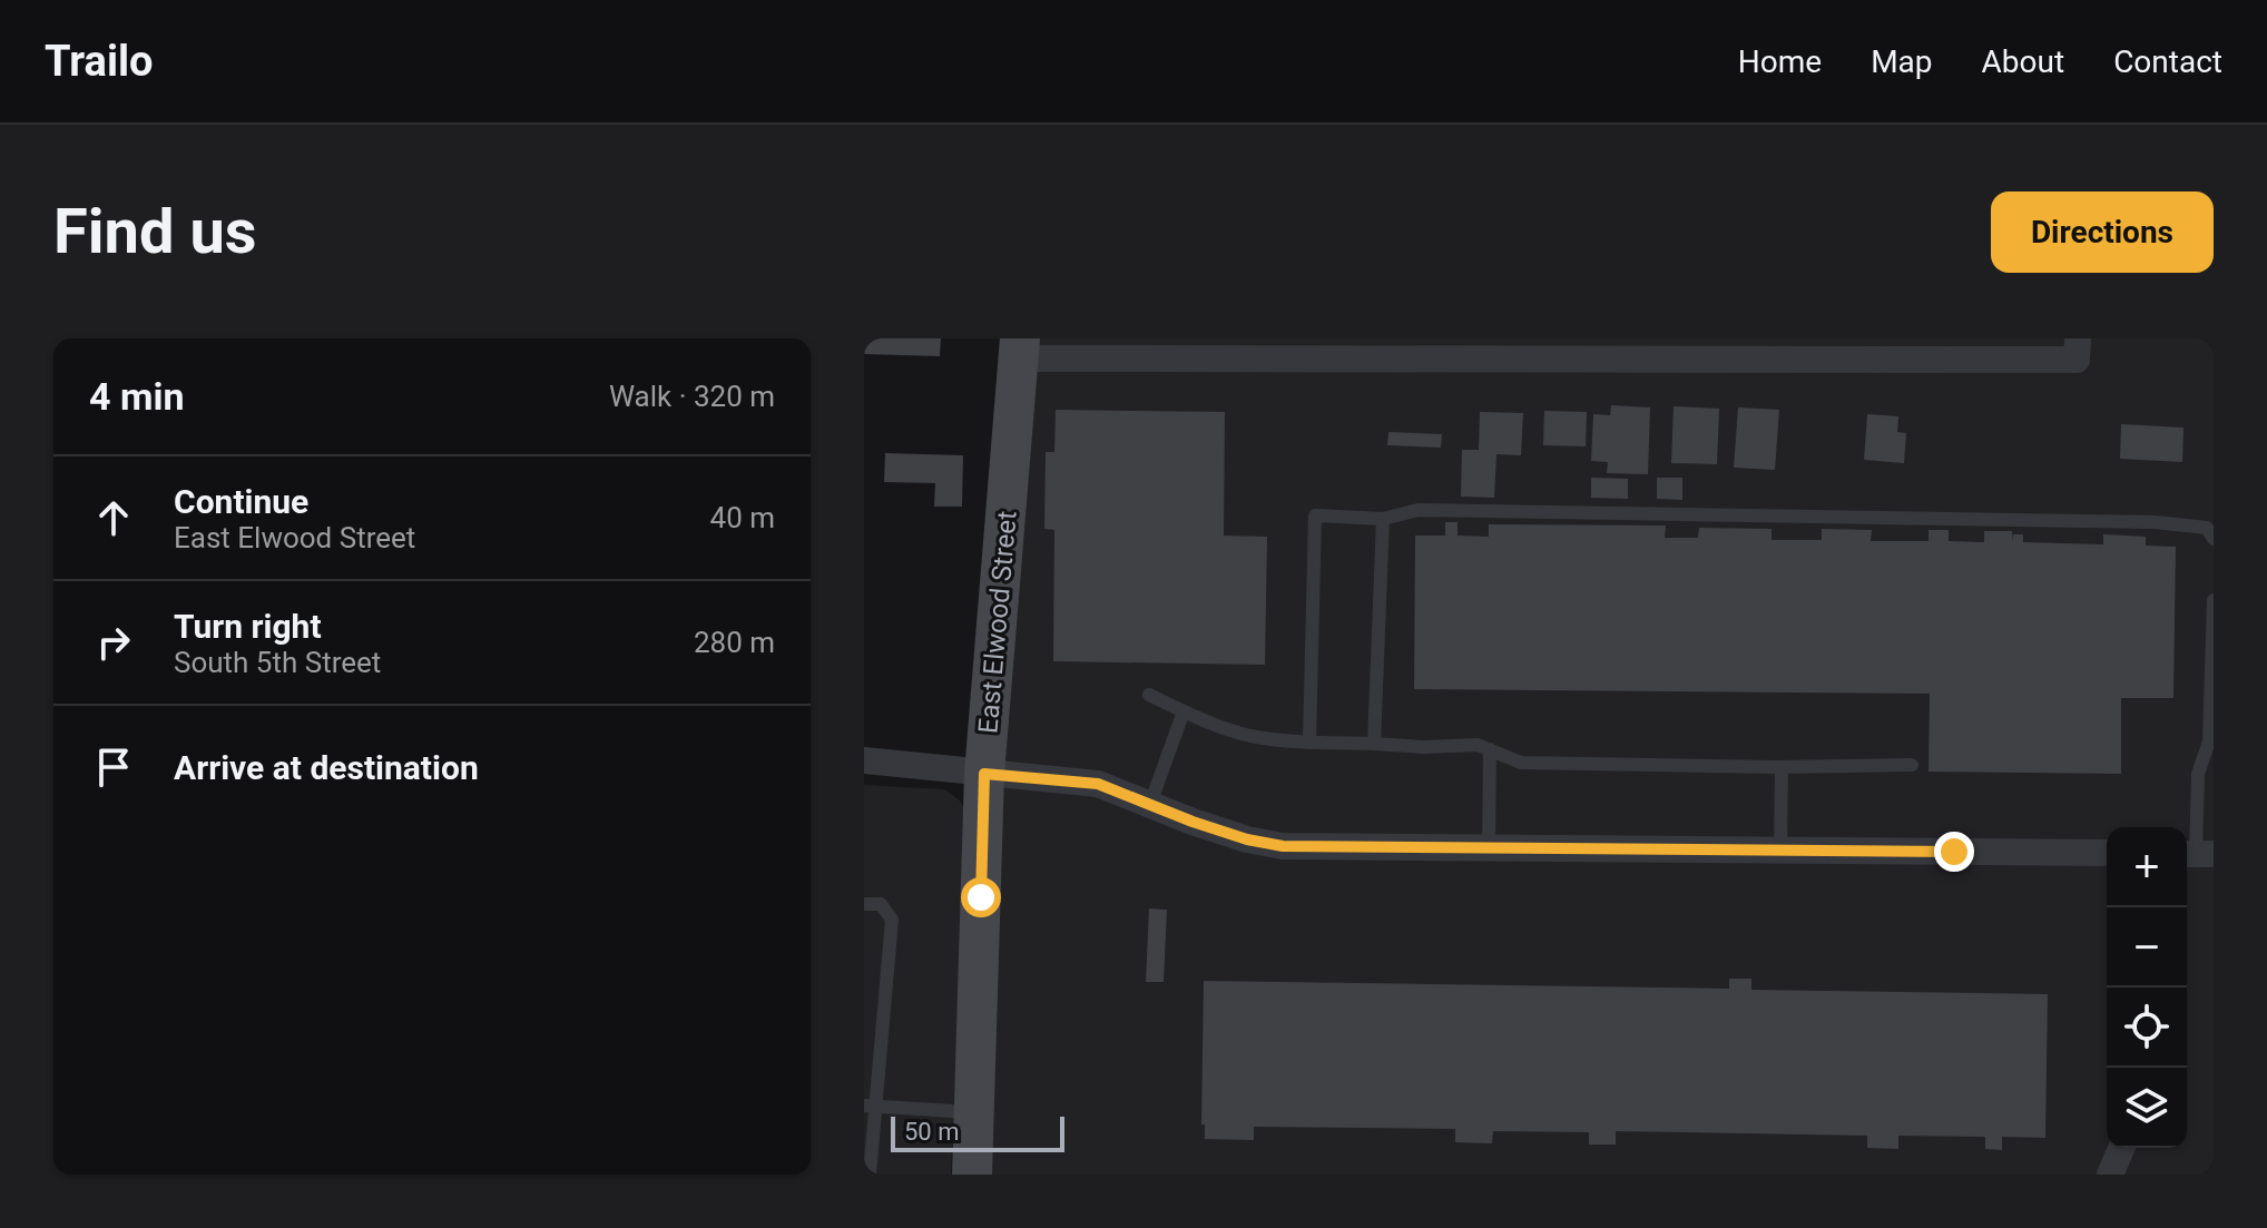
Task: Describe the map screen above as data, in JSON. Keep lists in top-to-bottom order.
{
  "streets": {
    "street": ["East Elwood Street"]
  },
  "scale_bar": "50 m",
  "page": {
    "header": "Trailo",
    "nav": [
      "Home",
      "Map",
      "About",
      "Contact"
    ],
    "buttons": "Directions",
    "title": "Find us",
    "heading": ["4 min", "Walk · 320 m"],
    "list": [
      ["Continue", "East Elwood Street", "40 m"],
      ["Turn right", "South 5th Street", "280 m"],
      "Arrive at destination"
    ],
    "map_buttons": ["+", "−"],
    "scale": "50 m"
  }
}
